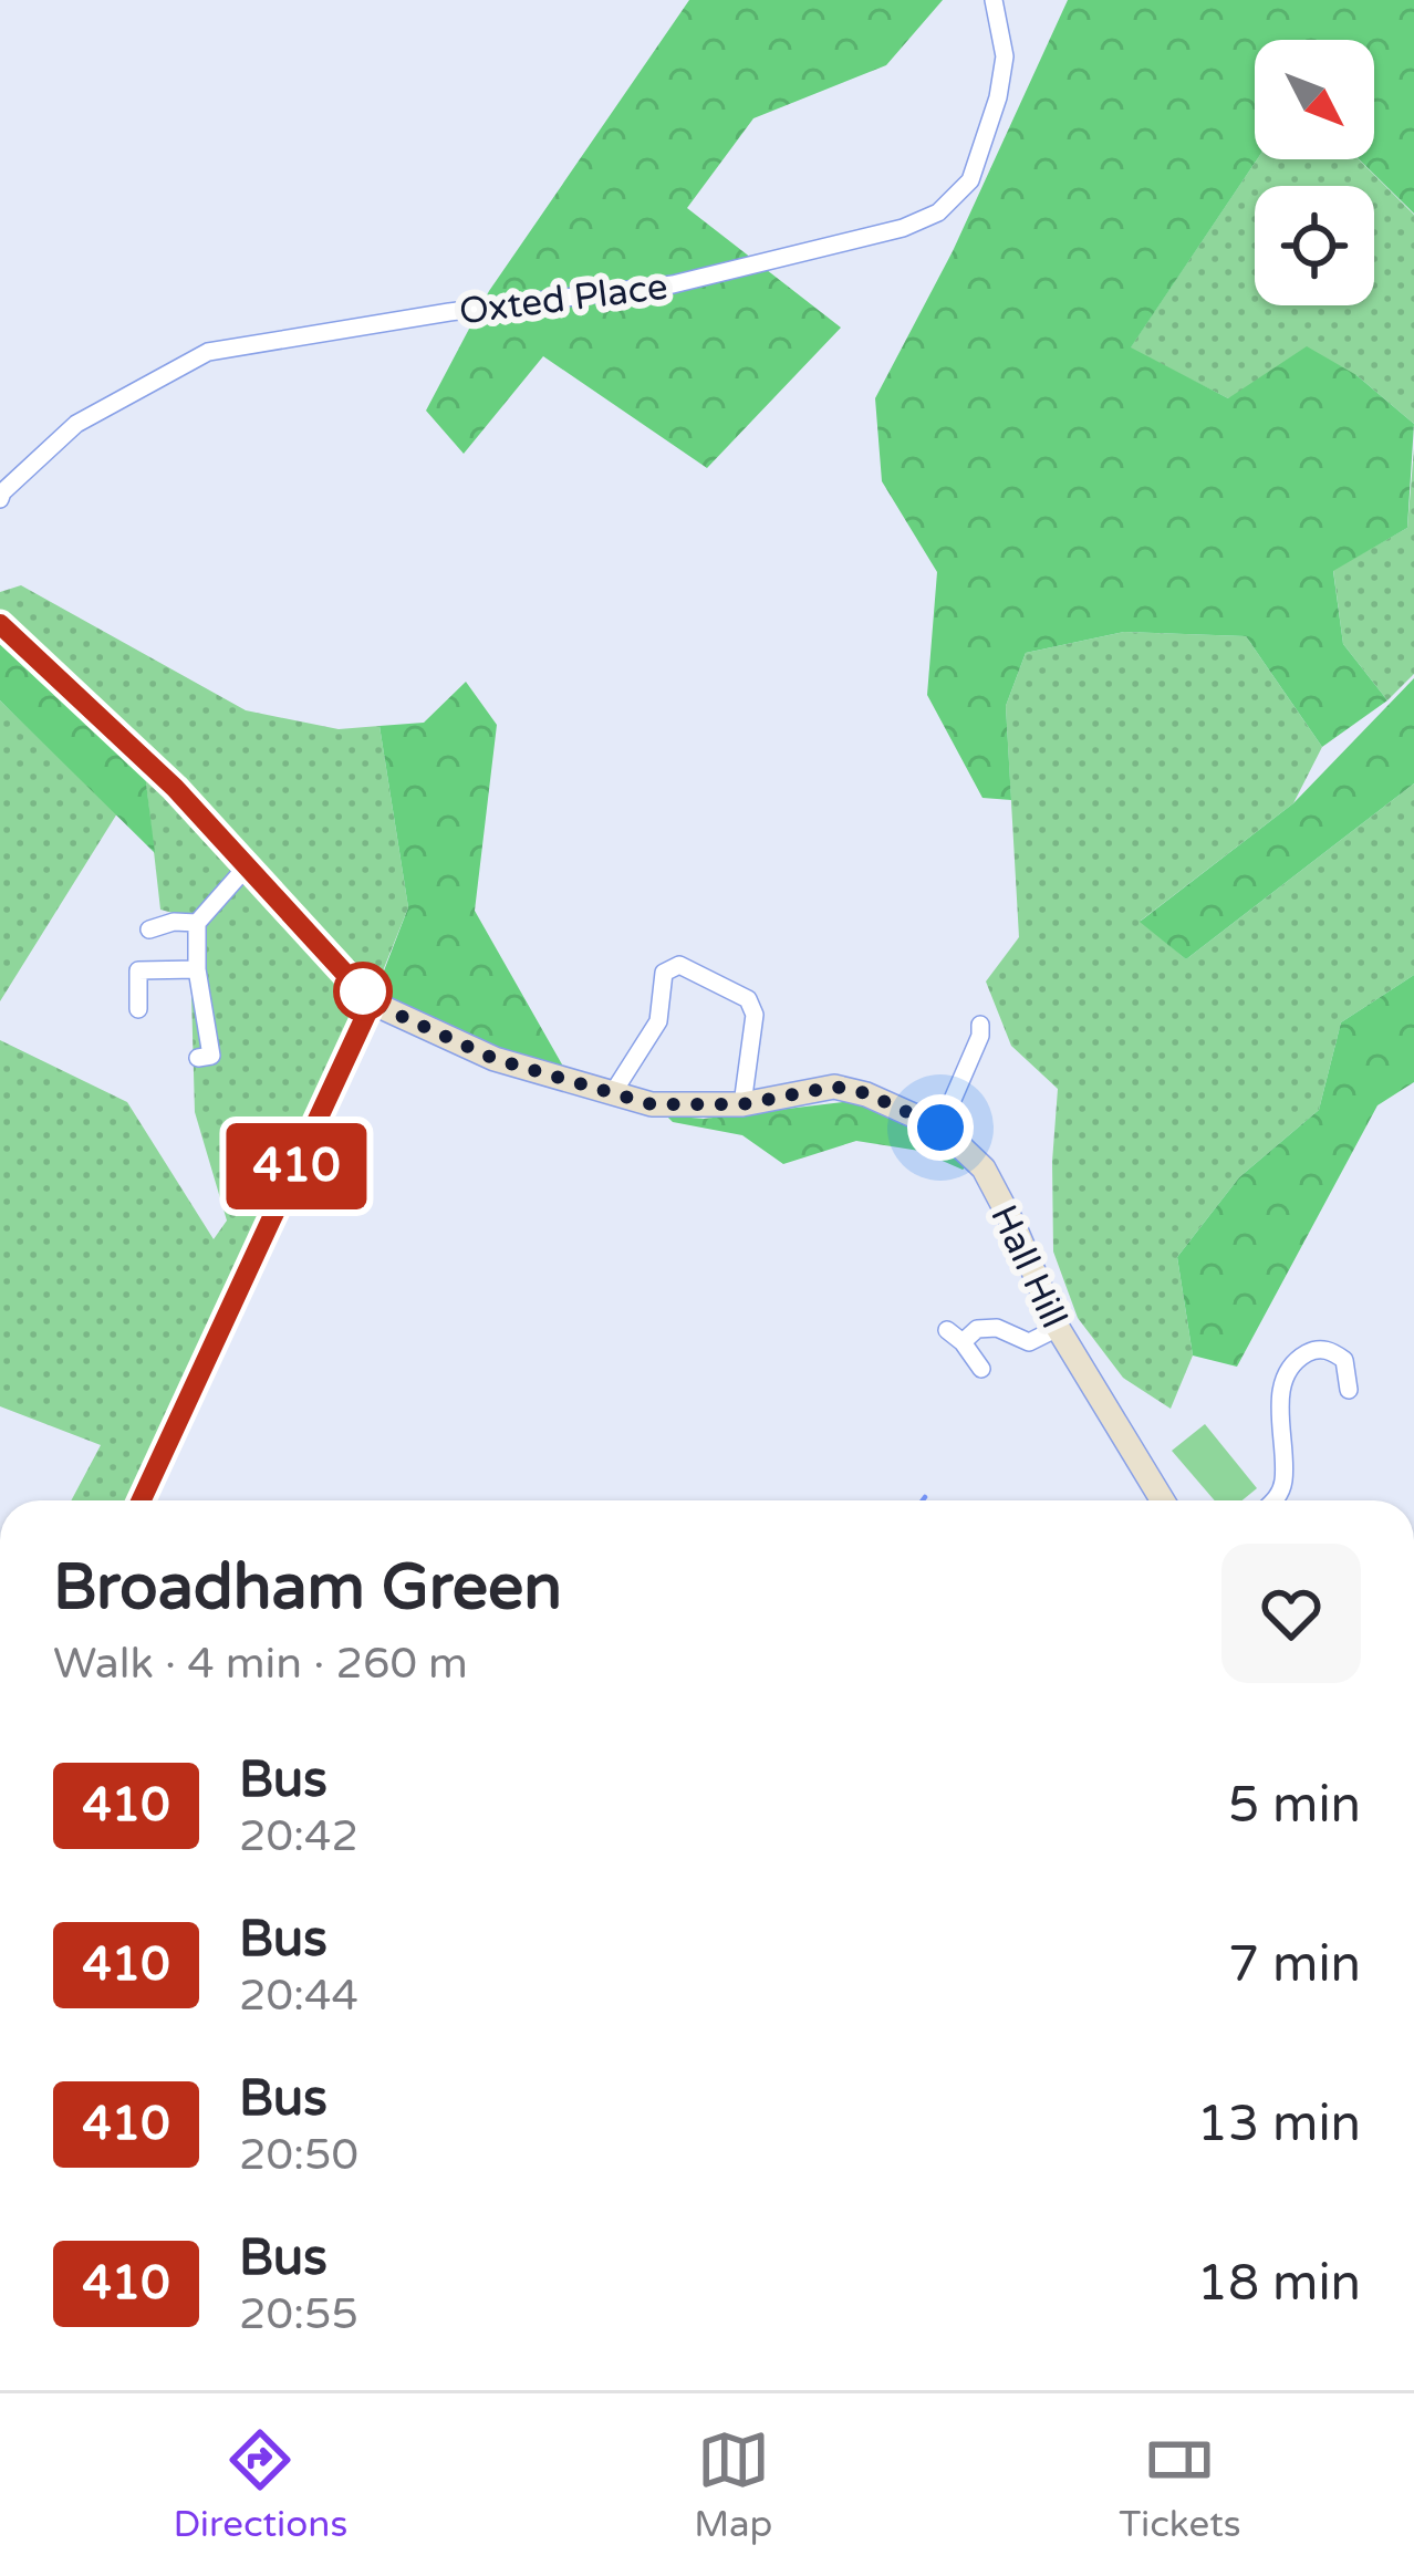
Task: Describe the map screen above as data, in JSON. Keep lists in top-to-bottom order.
{
  "streets": {
    "street": ["Oxted Place", "Hall Hill"]
  },
  "lines": ["bus line 410"],
  "north": "bottom right",
  "page": {
    "on_map": "410",
    "heading": ["Broadham Green", "Walk · 4 min · 260 m"],
    "list": [
      {
        "mark": "410",
        "name": "Bus",
        "note": "20:42",
        "value": "5 min"
      },
      {
        "mark": "410",
        "name": "Bus",
        "note": "20:44",
        "value": "7 min"
      },
      {
        "mark": "410",
        "name": "Bus",
        "note": "20:50",
        "value": "13 min"
      },
      {
        "mark": "410",
        "name": "Bus",
        "note": "20:55",
        "value": "18 min"
      }
    ],
    "tabs": ["Directions", "Map", "Tickets"]
  }
}
